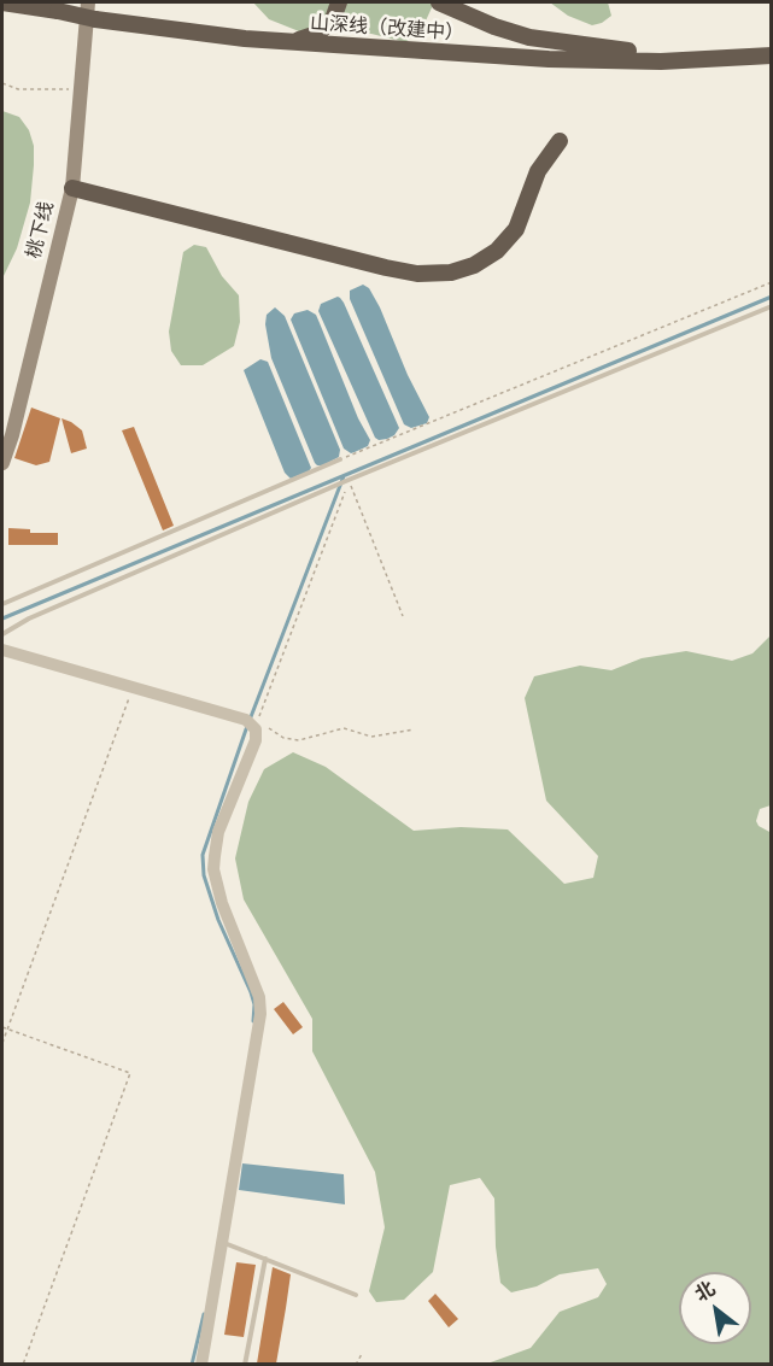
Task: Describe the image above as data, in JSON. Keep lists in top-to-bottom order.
{
  "streets": {
    "highway": ["山深线（改建中）"],
    "main road": ["桃下线"]
  },
  "north": "top left"
}
